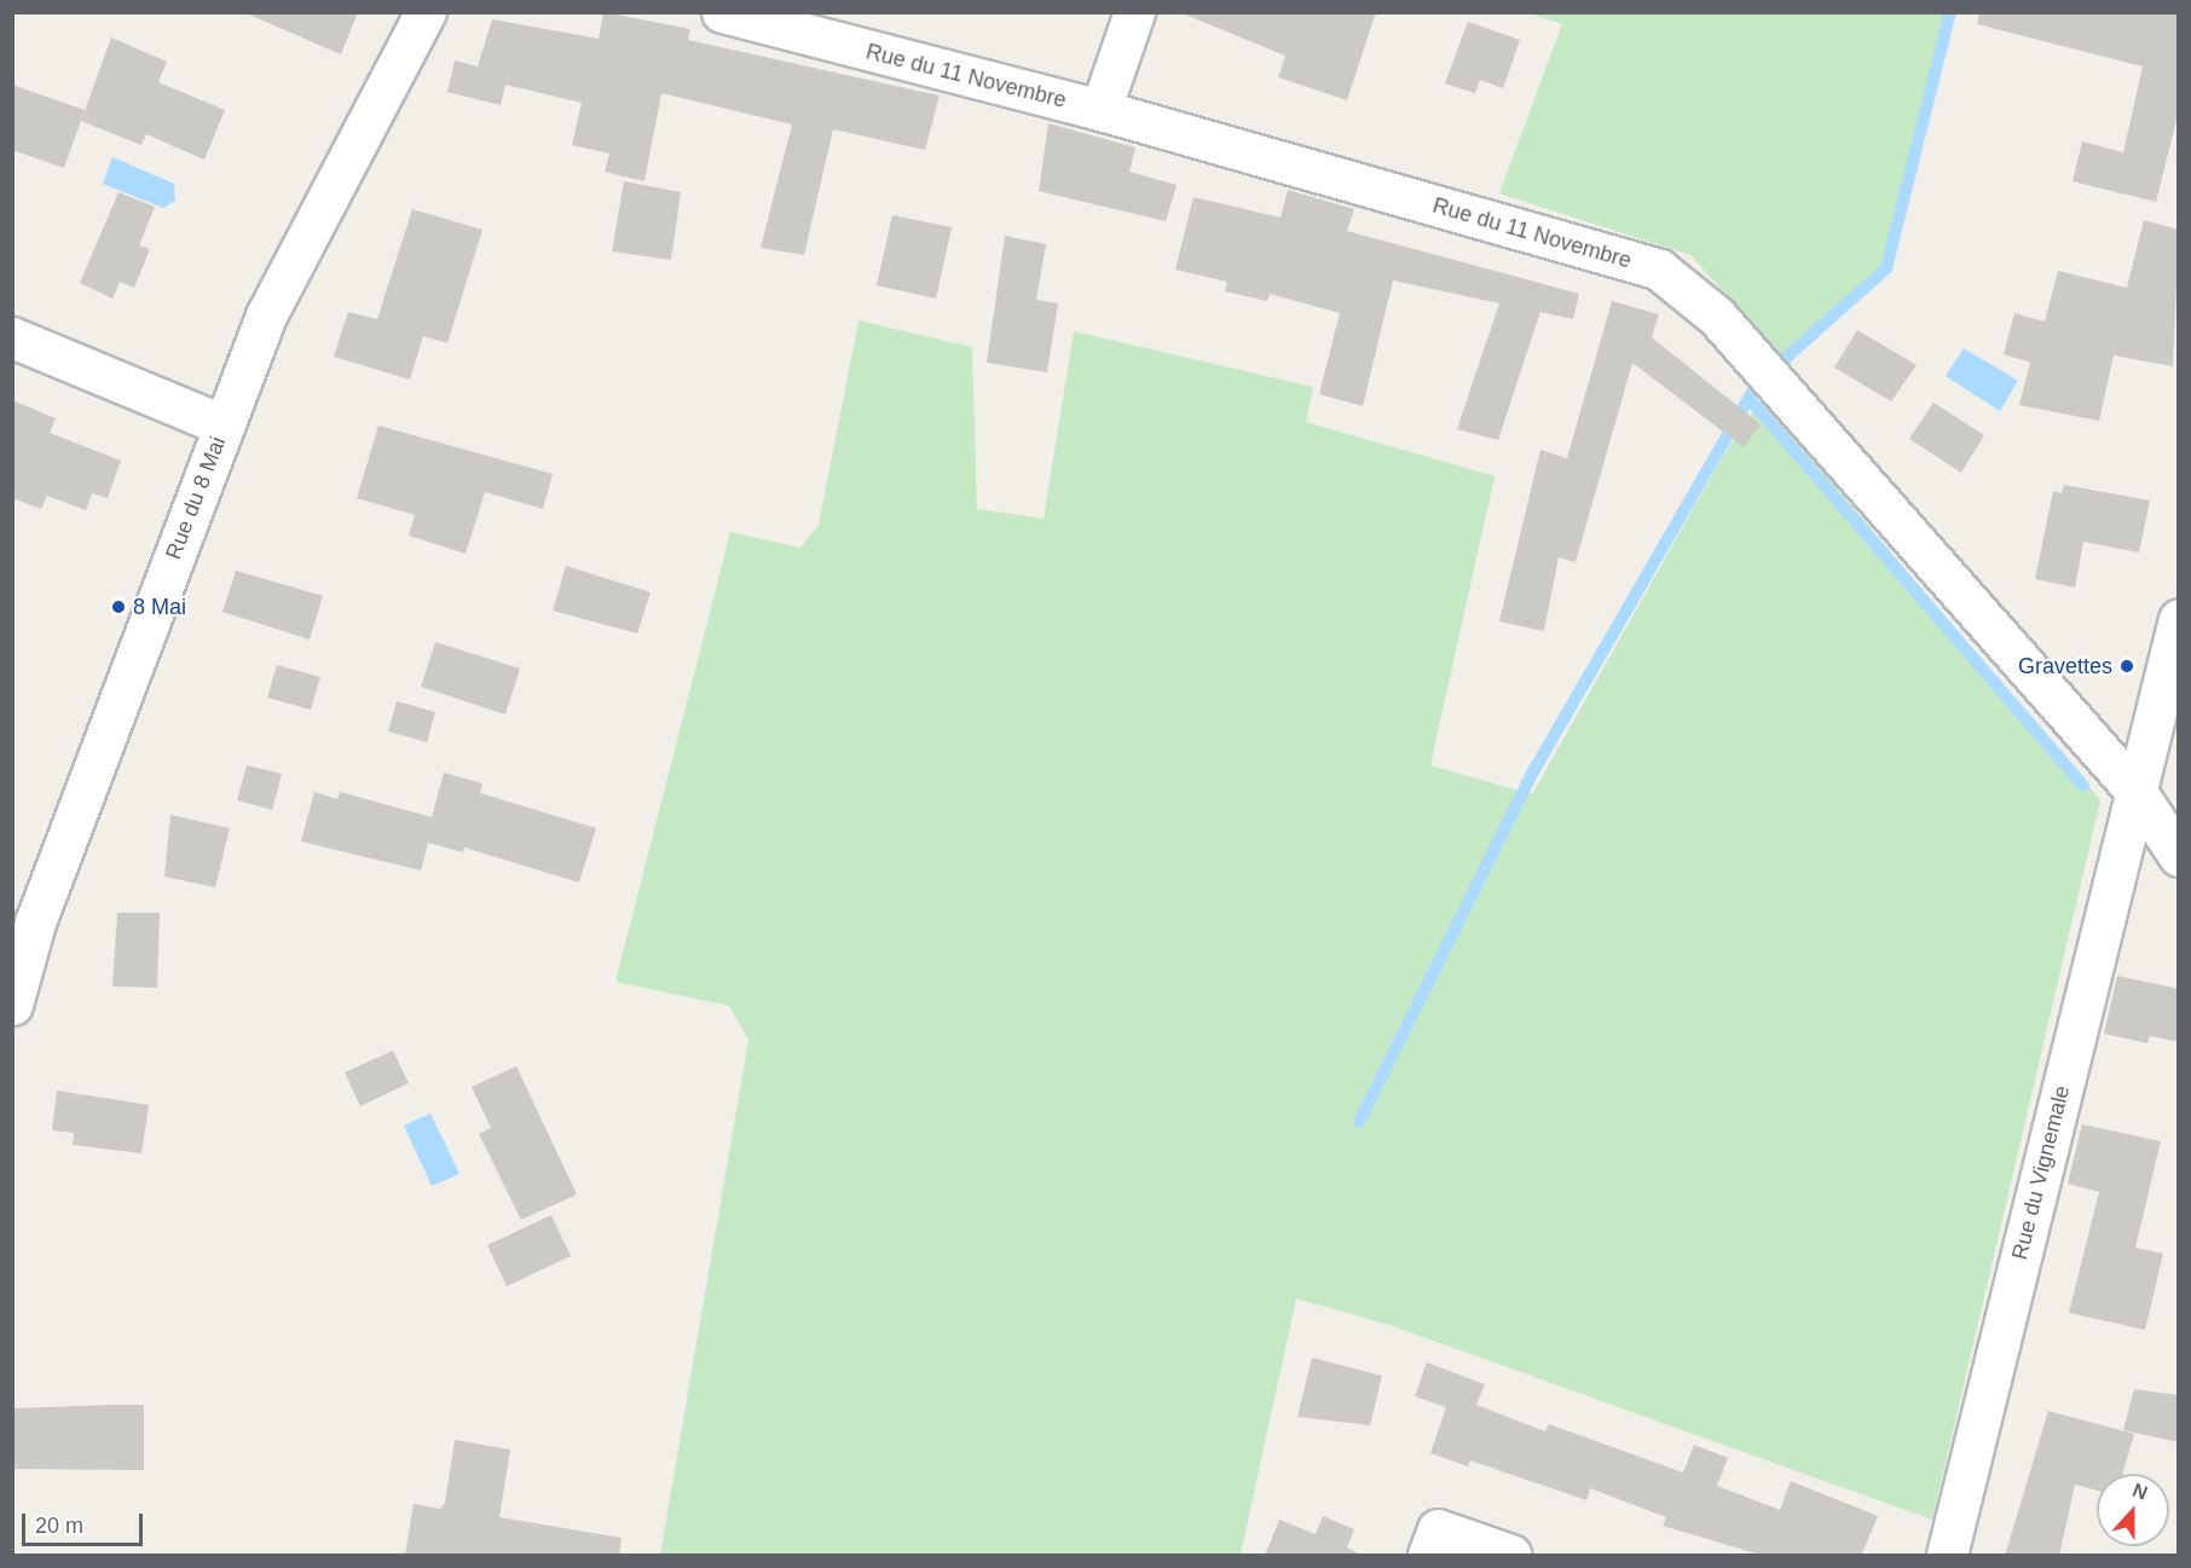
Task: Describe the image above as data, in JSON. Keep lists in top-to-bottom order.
{
  "streets": {
    "street": ["Rue du 11 Novembre", "Rue du 8 Mai", "Rue du Vignemale"]
  },
  "crossings": [
    ["Rue du 11 Novembre", "Rue du Vignemale"]
  ],
  "places": ["8 Mai", "Gravettes"],
  "scale_bar": "20 m",
  "north": "top"
}
